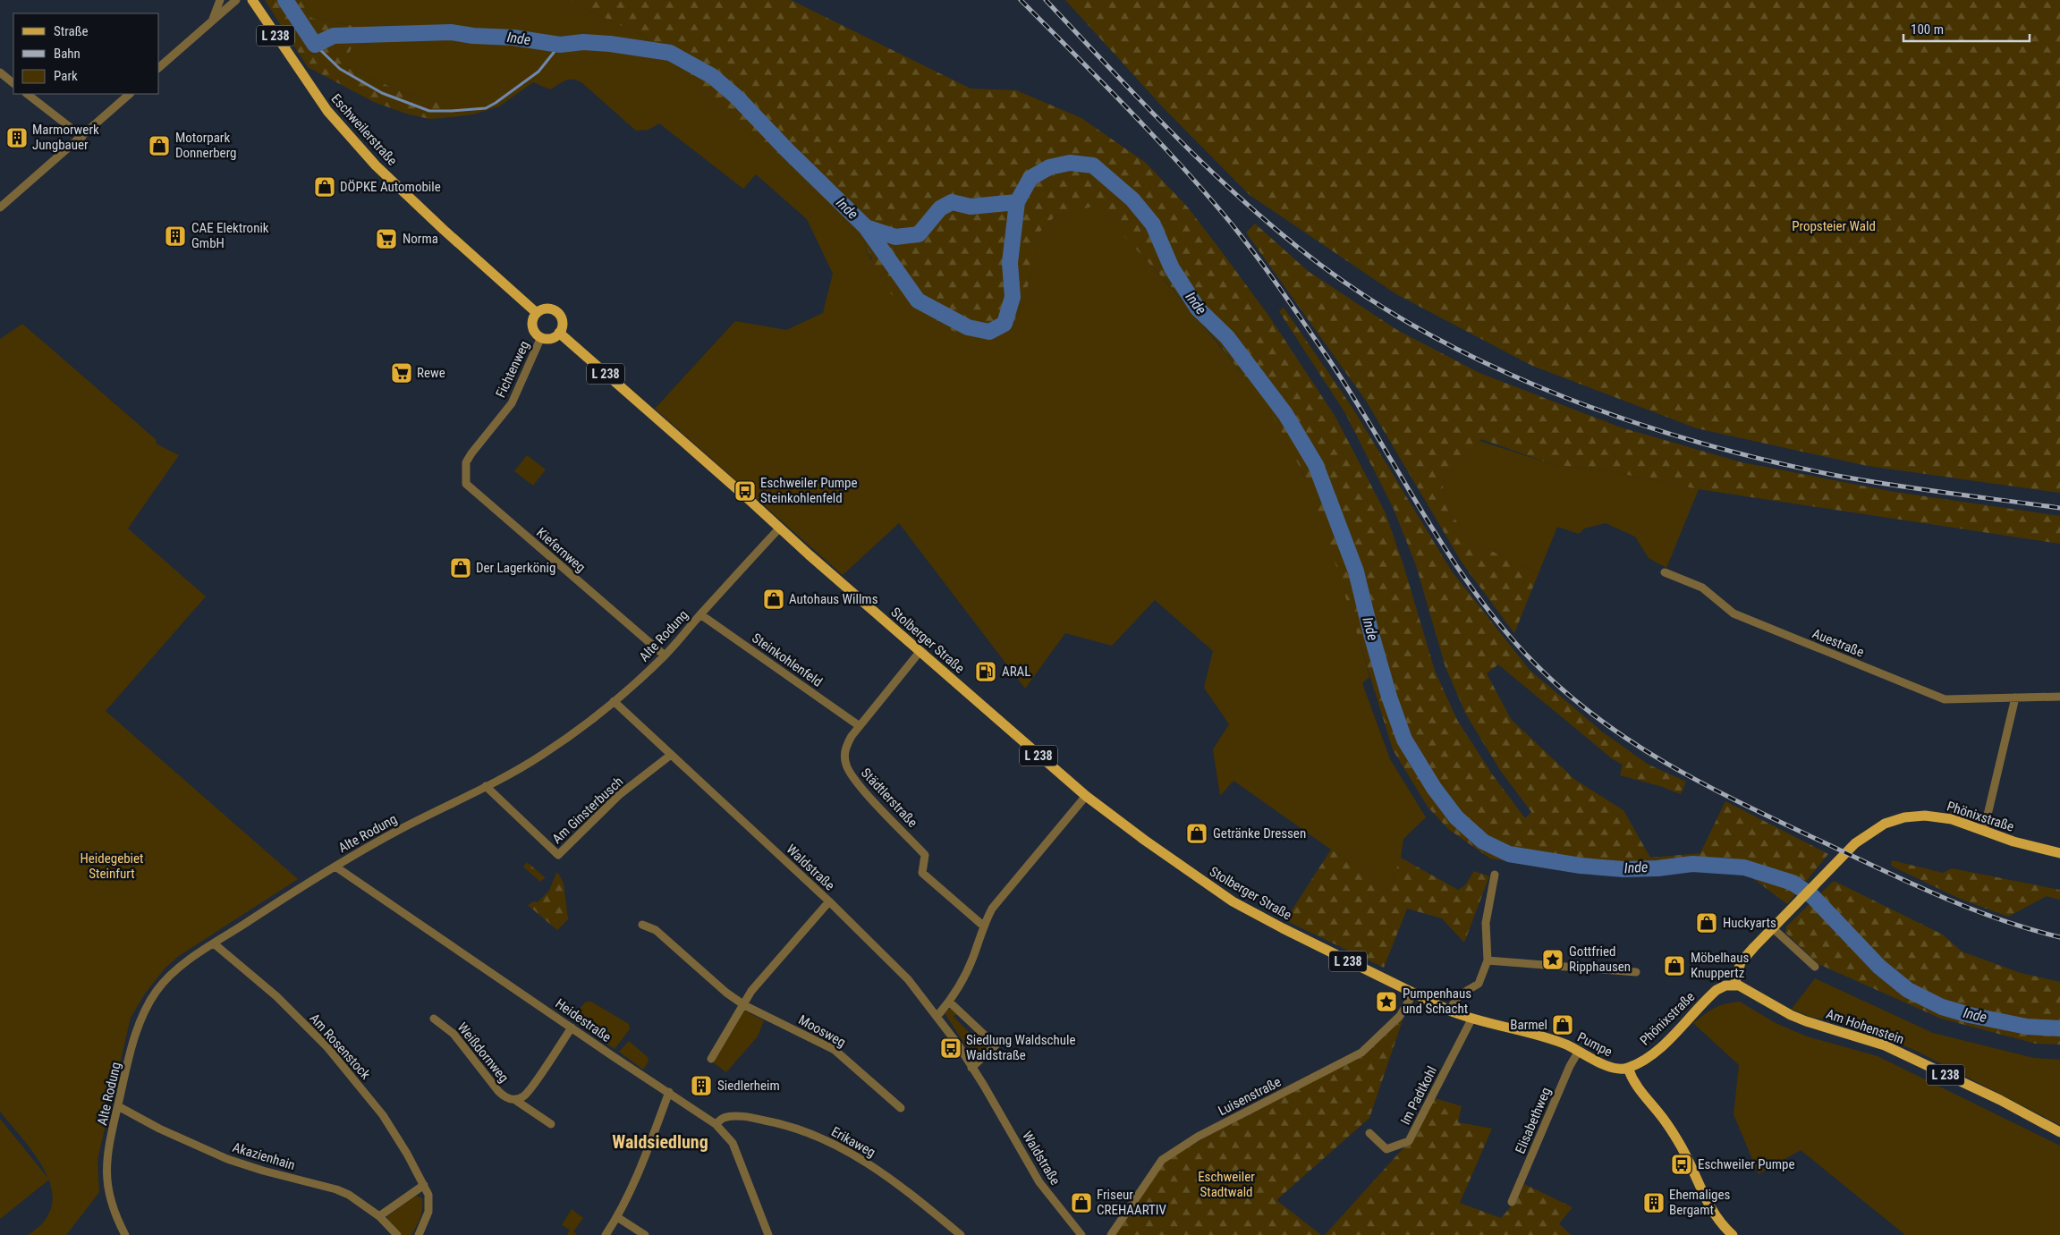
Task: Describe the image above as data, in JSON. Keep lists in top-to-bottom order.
{
  "streets": {
    "main road": [
      "L 238",
      "Eschweilerstraße",
      "Stolberger Straße",
      "Phönixstraße",
      "Am Hohenstein",
      "Pumpe"
    ],
    "street": [
      "Fichtenweg",
      "Kiefernweg",
      "Alte Rodung",
      "Auestraße",
      "Steinkohlenfeld",
      "Städtlerstraße",
      "Am Ginsterbusch",
      "Waldstraße",
      "Heidestraße",
      "Moosweg",
      "Am Rosenstock",
      "Weißdornweg",
      "Im Padtkohl",
      "Luisenstraße",
      "Elisabethweg",
      "Erikaweg",
      "Akazienhain"
    ]
  },
  "crossings": [
    ["Eschweilerstraße", "Fichtenweg"],
    ["Eschweilerstraße", "Stolberger Straße"],
    ["Fichtenweg", "Kiefernweg"],
    ["Fichtenweg", "Stolberger Straße"],
    ["Kiefernweg", "Alte Rodung"],
    ["Alte Rodung", "Stolberger Straße"],
    ["Alte Rodung", "Steinkohlenfeld"],
    ["Alte Rodung", "Am Ginsterbusch"],
    ["Alte Rodung", "Waldstraße"],
    ["Alte Rodung", "Heidestraße"],
    ["Alte Rodung", "Am Rosenstock"],
    ["Alte Rodung", "Akazienhain"],
    ["Stolberger Straße", "Städtlerstraße"],
    ["Stolberger Straße", "Pumpe"],
    ["Stolberger Straße", "Luisenstraße"],
    ["Steinkohlenfeld", "Städtlerstraße"],
    ["Am Ginsterbusch", "Waldstraße"],
    ["Phönixstraße", "Am Hohenstein"],
    ["Phönixstraße", "Pumpe"],
    ["Heidestraße", "Erikaweg"],
    ["Pumpe", "Im Padtkohl"],
    ["Pumpe", "Luisenstraße"],
    ["Pumpe", "Elisabethweg"]
  ],
  "districts": ["Waldsiedlung"],
  "water": ["Inde"],
  "parks": ["Propsteier Wald", "Heidegebiet Steinfurt", "Eschweiler Stadtwald"],
  "places": {
    "building": [
      "Marmorwerk Jungbauer",
      "CAE Elektronik GmbH",
      "Siedlerheim",
      "Ehemaliges Bergamt"
    ],
    "shop": [
      "Motorpark Donnerberg",
      "DÖPKE Automobile",
      "Der Lagerkönig",
      "Autohaus Willms",
      "Getränke Dressen",
      "Huckyarts",
      "Möbelhaus Knuppertz",
      "Barmel",
      "Friseur CREHAARTIV"
    ],
    "supermarket": ["Norma", "Rewe"],
    "bus stop": ["Eschweiler Pumpe Steinkohlenfeld", "Siedlung Waldschule Waldstraße", "Eschweiler Pumpe"],
    "fuel station": ["ARAL"],
    "place": ["Gottfried Ripphausen", "Pumpenhaus und Schacht"]
  },
  "legend": ["Straße", "Bahn", "Park"],
  "scale_bar": "100 m"
}
